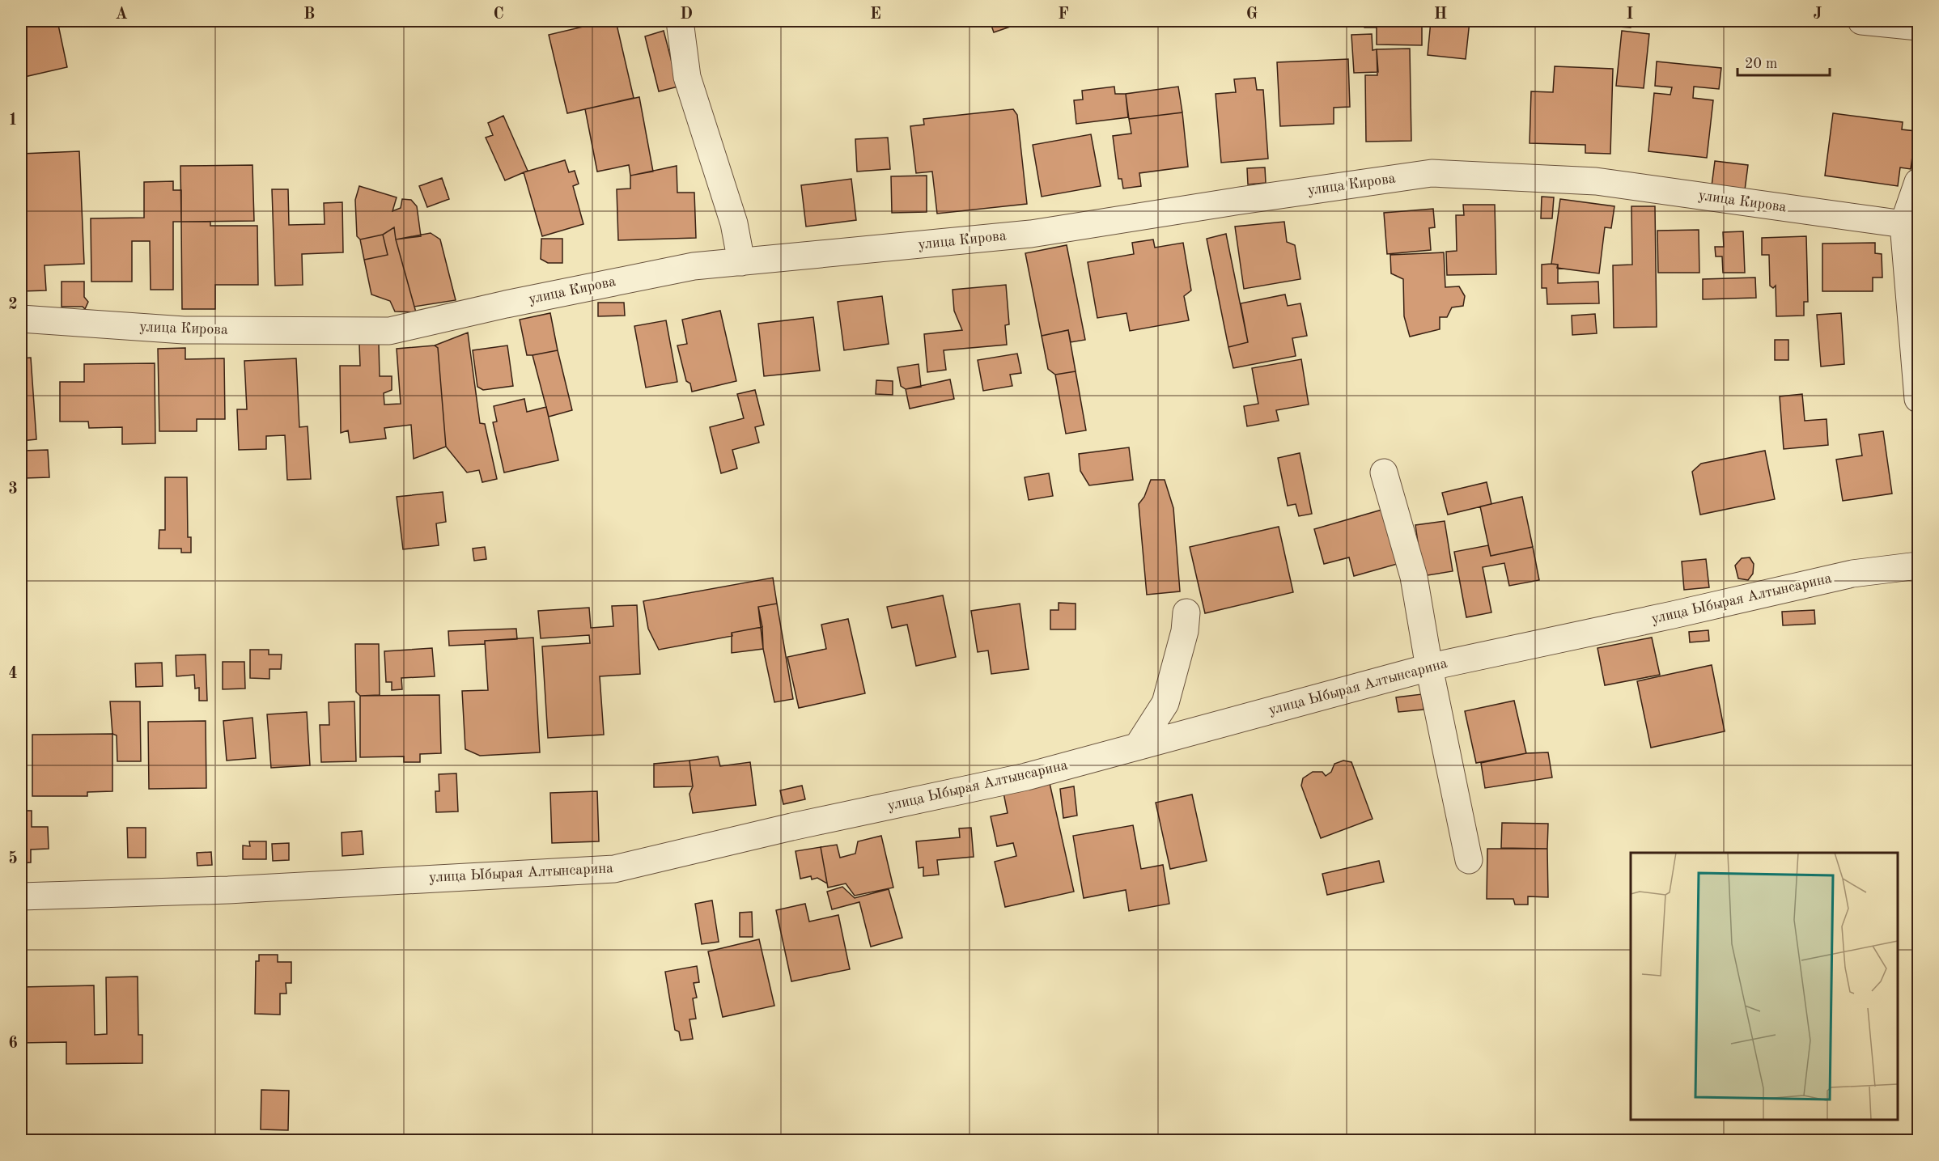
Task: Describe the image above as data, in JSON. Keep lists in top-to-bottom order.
{
  "streets": {
    "street": ["улица Кирова", "улица Ыбырая Алтынсарина"]
  },
  "scale_bar": "20 m",
  "grid": {
    "columns": [
      "A",
      "B",
      "C",
      "D",
      "E",
      "F",
      "G",
      "H",
      "I",
      "J"
    ],
    "rows": [
      "1",
      "2",
      "3",
      "4",
      "5",
      "6"
    ]
  }
}
